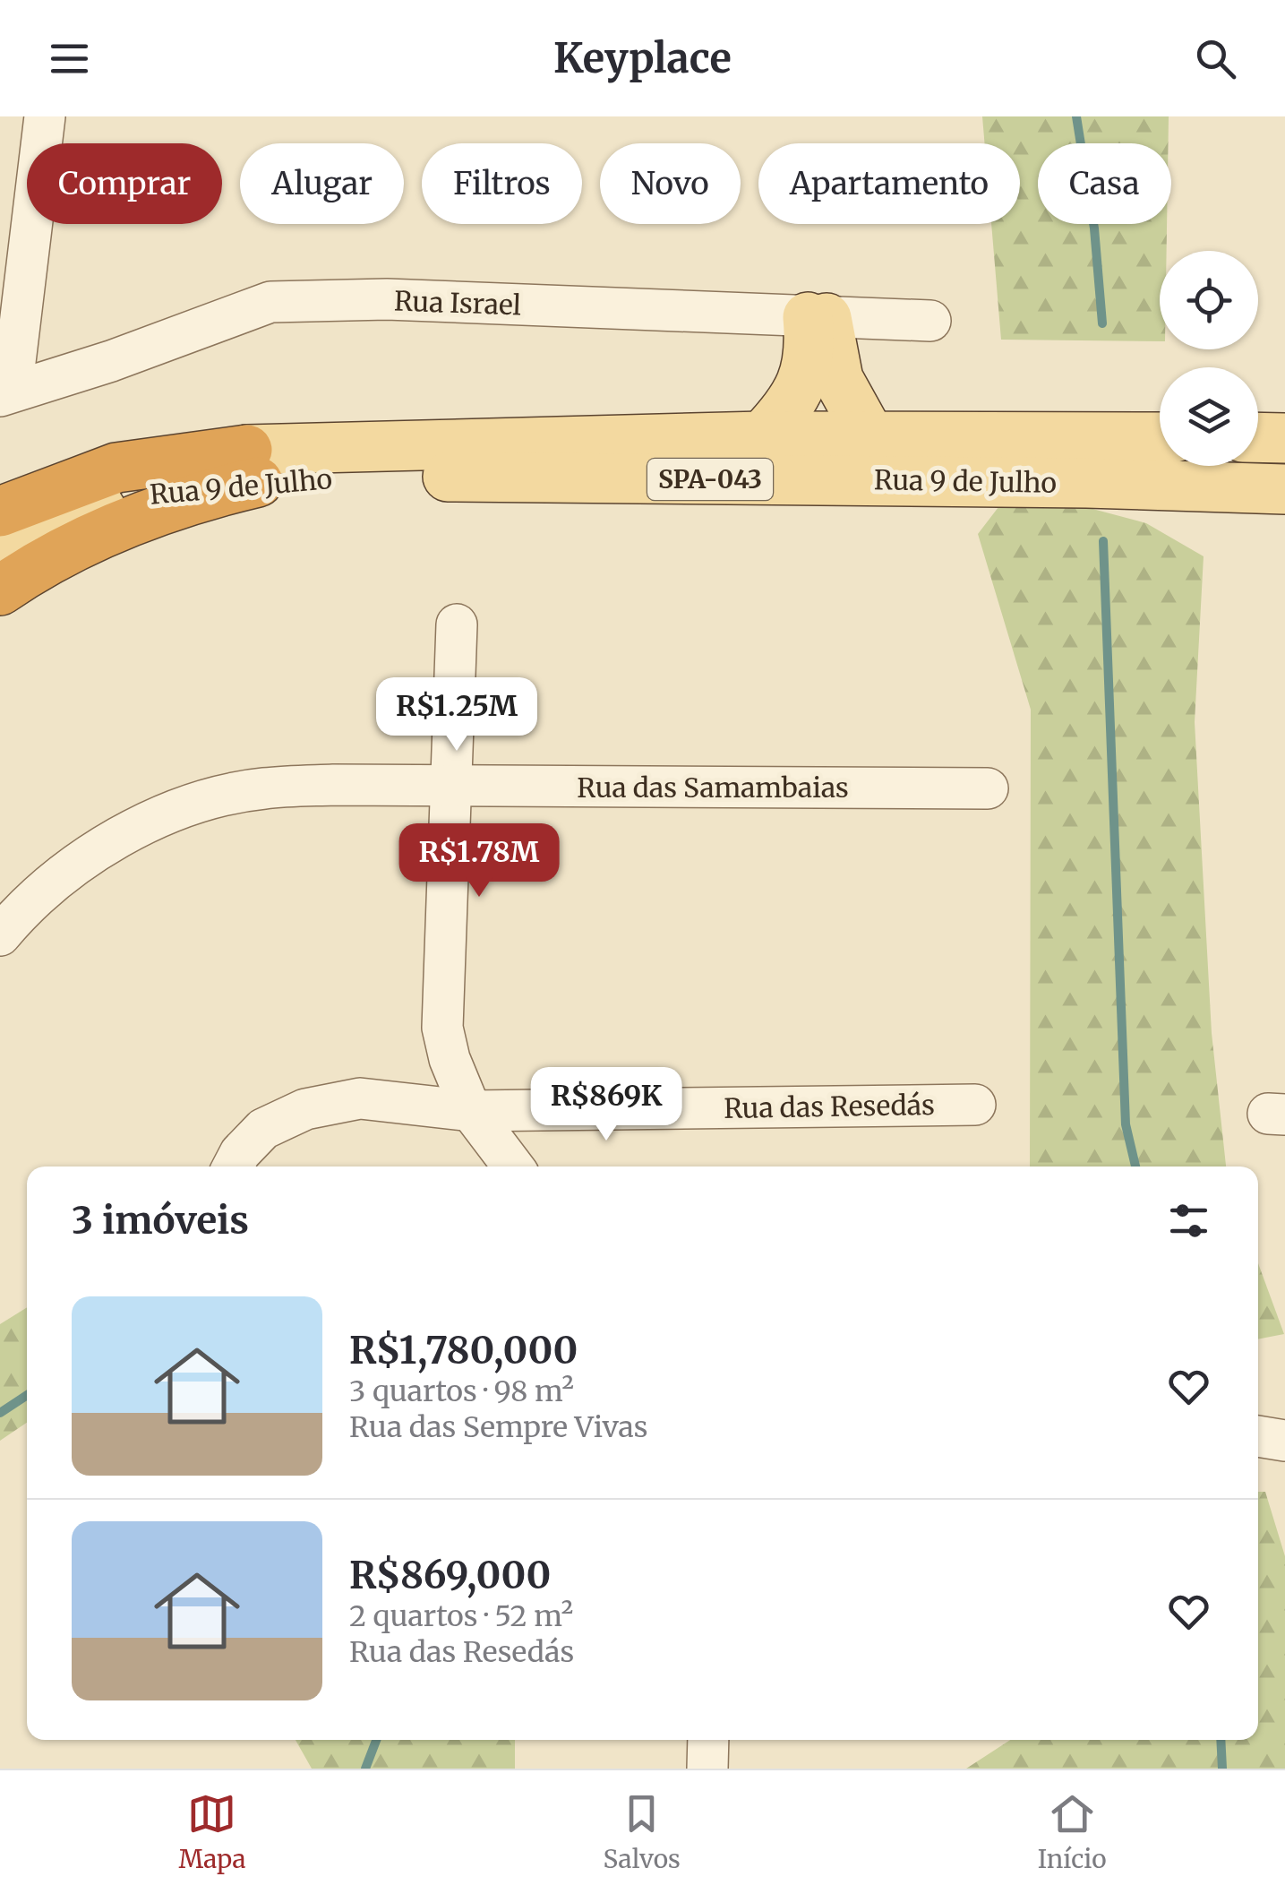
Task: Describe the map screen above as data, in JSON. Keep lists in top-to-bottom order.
{
  "streets": {
    "main road": ["SPA-043", "Rua 9 de Julho"],
    "street": ["Rua Israel", "Rua das Samambaias", "Rua das Resedás"]
  },
  "page": {
    "header": "Keyplace",
    "chip": [
      "Comprar",
      "Alugar",
      "Filtros",
      "Novo",
      "Apartamento",
      "Casa"
    ],
    "price": ["R$1.25M", "R$1.78M", "R$869K"],
    "heading": "3 imóveis",
    "list": [
      {
        "name": "R$1,780,000",
        "note": "3 quartos · 98 m² · Rua das Sempre Vivas"
      },
      {
        "name": "R$869,000",
        "note": "2 quartos · 52 m² · Rua das Resedás"
      }
    ],
    "tabs": ["Mapa", "Salvos", "Início"]
  }
}
